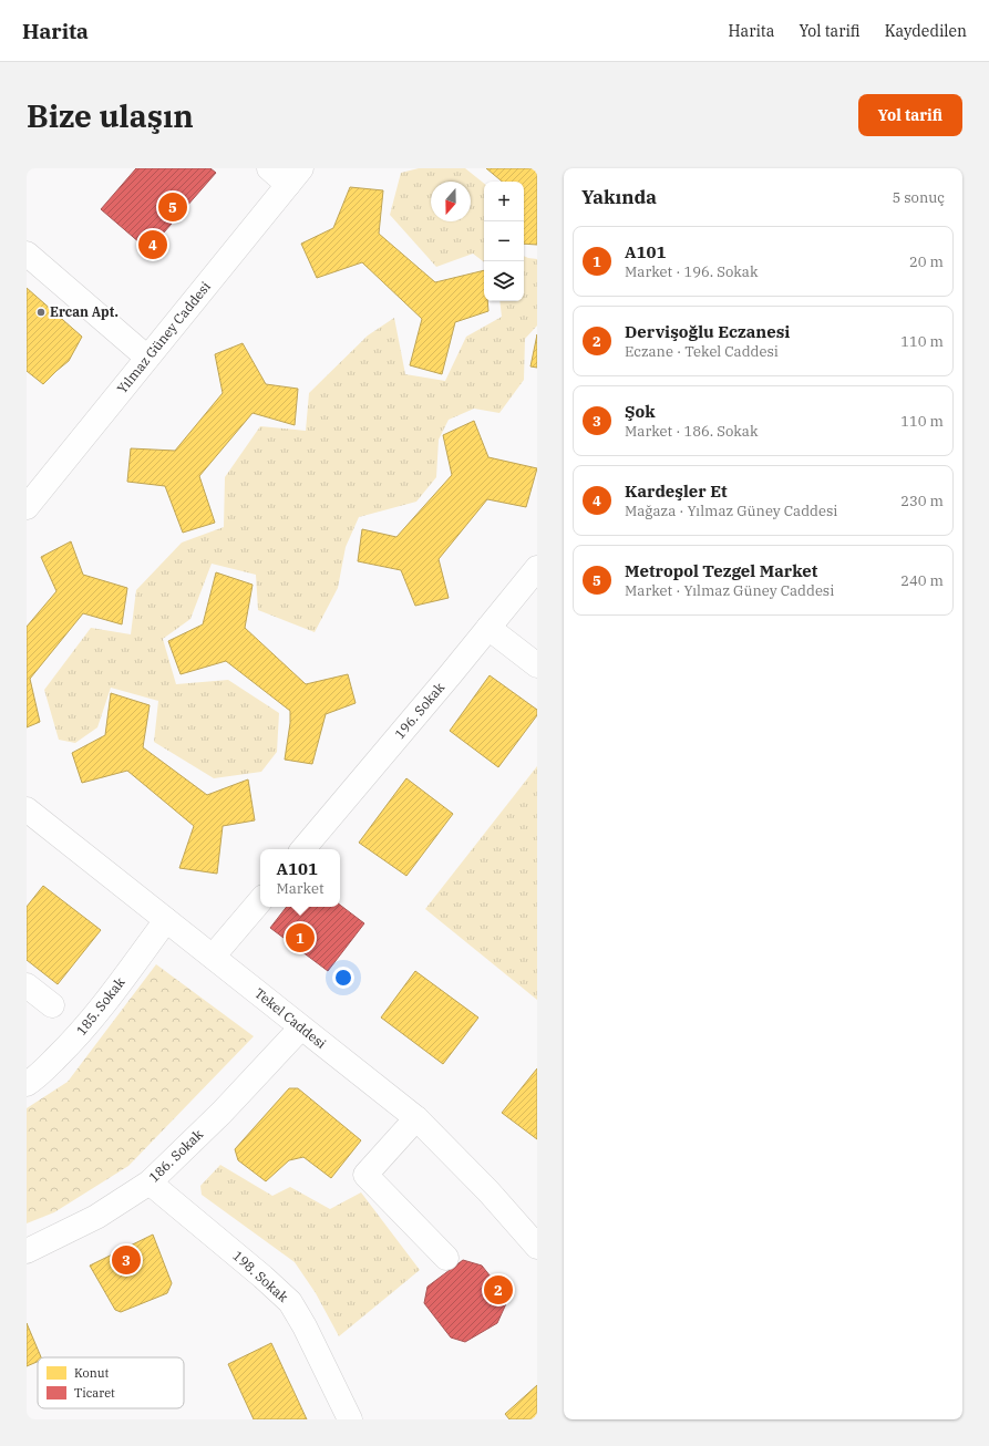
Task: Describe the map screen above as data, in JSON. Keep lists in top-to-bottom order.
{
  "streets": {
    "street": [
      "Yılmaz Güney Caddesi",
      "196. Sokak",
      "185. Sokak",
      "Tekel Caddesi",
      "186. Sokak",
      "198. Sokak"
    ]
  },
  "crossings": [
    ["185. Sokak", "Tekel Caddesi"],
    ["Tekel Caddesi", "186. Sokak"],
    ["186. Sokak", "198. Sokak"]
  ],
  "places": ["Ercan Apt."],
  "legend": ["Konut", "Ticaret"],
  "north": "bottom",
  "page": {
    "header": "Harita",
    "nav": ["Harita", "Yol tarifi", "Kaydedilen"],
    "buttons": "Yol tarifi",
    "title": "Bize ulaşın",
    "heading": ["Yakında", "5 sonuç"],
    "map_buttons": ["+", "−"],
    "pins": [
      "5",
      "4",
      "1",
      "3",
      "2"
    ],
    "list": [
      {
        "mark": "1",
        "name": "A101",
        "note": "Market · 196. Sokak",
        "value": "20 m"
      },
      {
        "mark": "2",
        "name": "Dervişoğlu Eczanesi",
        "note": "Eczane · Tekel Caddesi",
        "value": "110 m"
      },
      {
        "mark": "3",
        "name": "Şok",
        "note": "Market · 186. Sokak",
        "value": "110 m"
      },
      {
        "mark": "4",
        "name": "Kardeşler Et",
        "note": "Mağaza · Yılmaz Güney Caddesi",
        "value": "230 m"
      },
      {
        "mark": "5",
        "name": "Metropol Tezgel Market",
        "note": "Market · Yılmaz Güney Caddesi",
        "value": "240 m"
      }
    ],
    "popup": ["A101", "Market"]
  }
}
